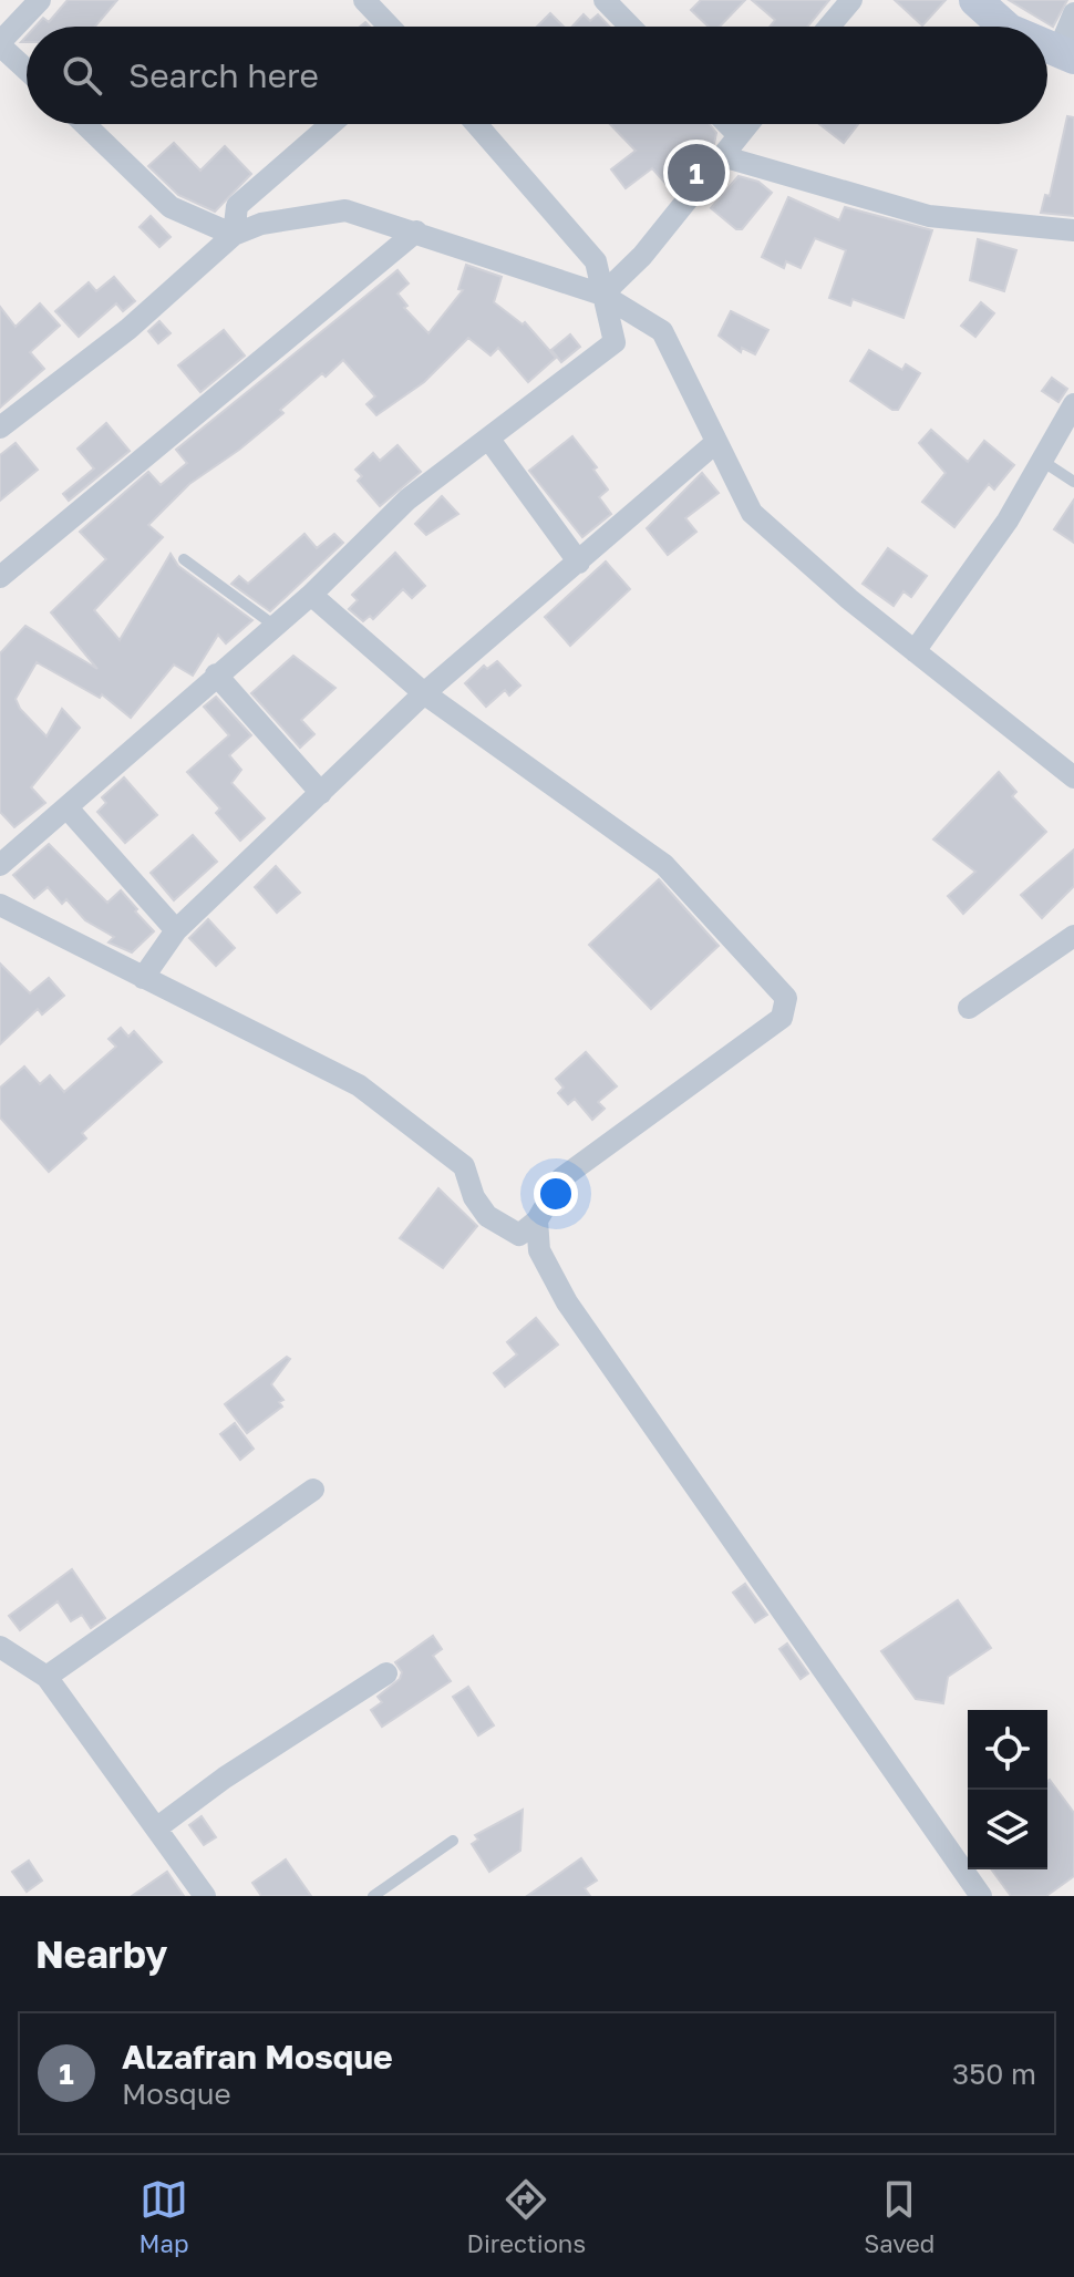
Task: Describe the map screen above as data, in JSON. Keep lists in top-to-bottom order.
{
  "page": {
    "search": "Search here",
    "pins": "1",
    "heading": "Nearby",
    "list": [
      {
        "mark": "1",
        "name": "Alzafran Mosque",
        "note": "Mosque",
        "value": "350 m"
      }
    ],
    "nav": ["Map", "Directions", "Saved"]
  }
}
